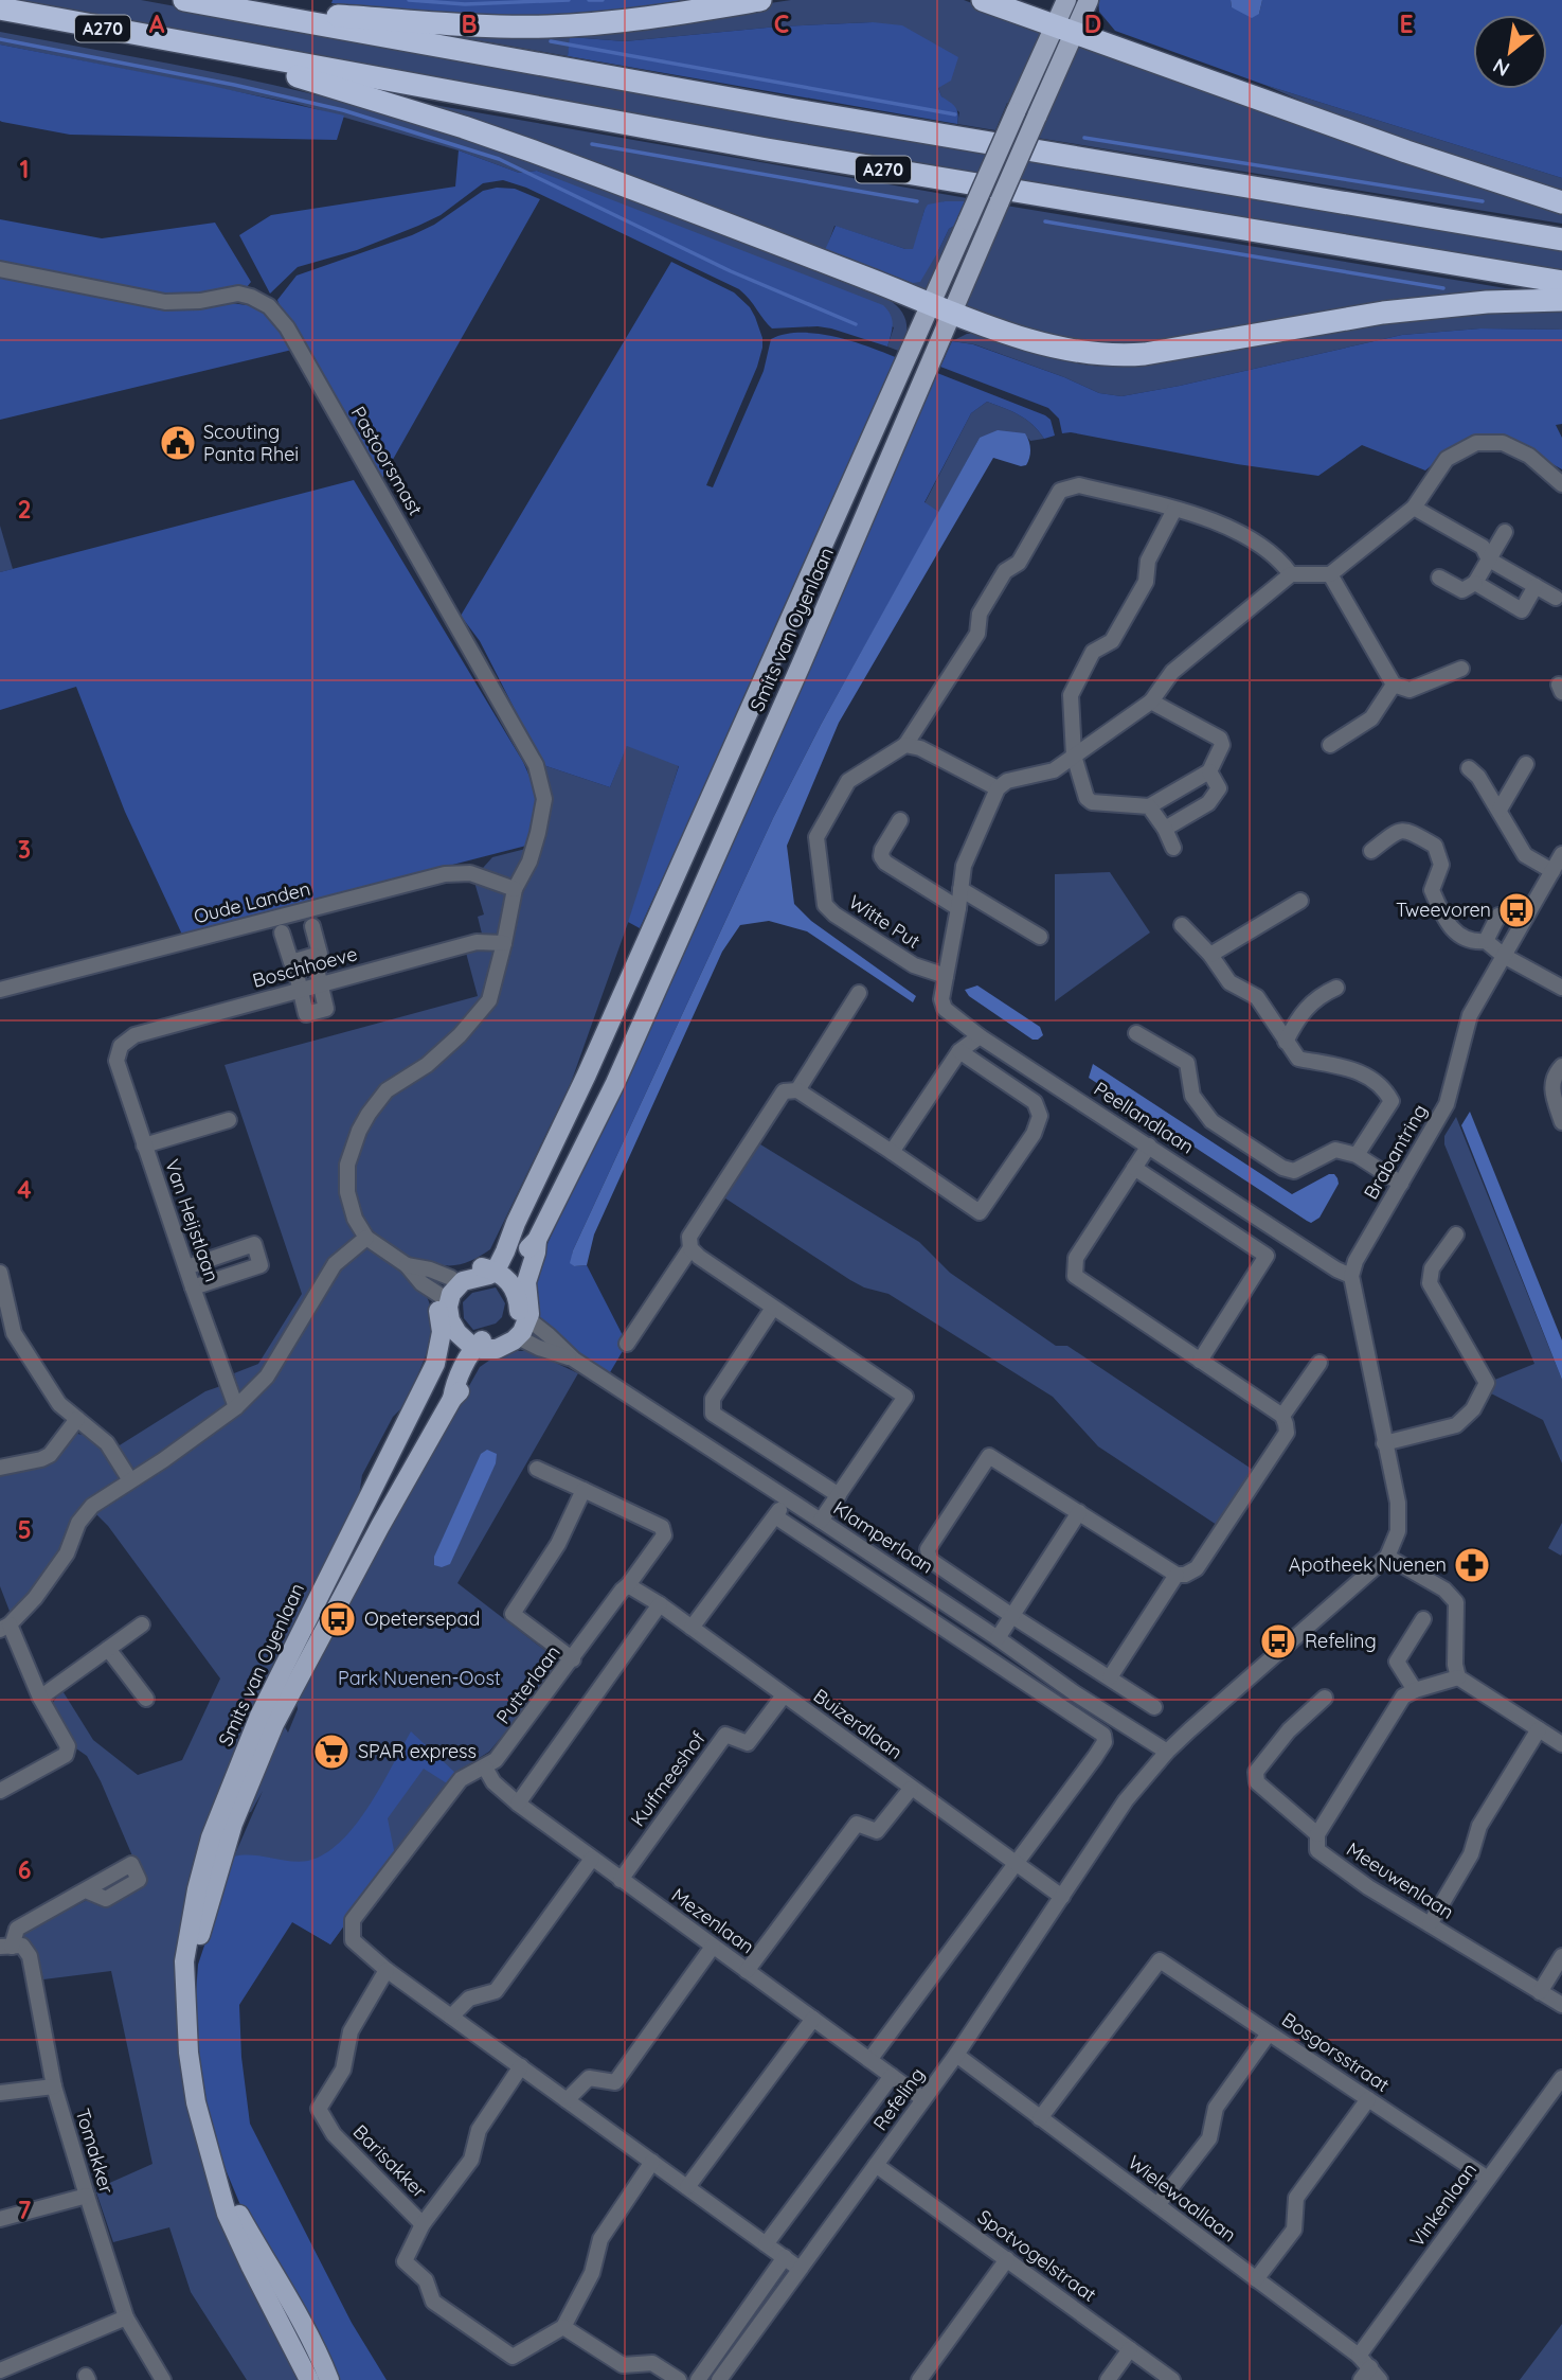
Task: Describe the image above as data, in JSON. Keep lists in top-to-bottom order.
{
  "streets": {
    "highway": ["A270"],
    "main road": ["Smits van Oyenlaan"],
    "street": [
      "Pastoorsmast",
      "Oude Landen",
      "Witte Put",
      "Boschhoeve",
      "Peellandlaan",
      "Brabantring",
      "Van Heijstlaan",
      "Klamperlaan",
      "Putterlaan",
      "Buizerdlaan",
      "Kuifmeeshof",
      "Meeuwenlaan",
      "Mezenlaan",
      "Bosgorsstraat",
      "Refeling",
      "Tomakker",
      "Barisakker",
      "Wielewaallaan",
      "Vinkenlaan",
      "Spotvogelstraat"
    ]
  },
  "crossings": [
    ["A270", "Smits van Oyenlaan"],
    ["Pastoorsmast", "Oude Landen"],
    ["Pastoorsmast", "Boschhoeve"],
    ["Witte Put", "Peellandlaan"],
    ["Boschhoeve", "Van Heijstlaan"],
    ["Peellandlaan", "Brabantring"],
    ["Klamperlaan", "Refeling"],
    ["Putterlaan", "Buizerdlaan"],
    ["Putterlaan", "Mezenlaan"],
    ["Putterlaan", "Barisakker"],
    ["Buizerdlaan", "Kuifmeeshof"],
    ["Buizerdlaan", "Refeling"],
    ["Kuifmeeshof", "Mezenlaan"],
    ["Mezenlaan", "Refeling"],
    ["Bosgorsstraat", "Wielewaallaan"],
    ["Bosgorsstraat", "Vinkenlaan"],
    ["Refeling", "Wielewaallaan"],
    ["Refeling", "Spotvogelstraat"],
    ["Wielewaallaan", "Vinkenlaan"]
  ],
  "parks": ["Park Nuenen-Oost"],
  "places": {
    "public building": ["Scouting Panta Rhei"],
    "bus stop": ["Tweevoren", "Opetersepad", "Refeling"],
    "pharmacy": ["Apotheek Nuenen"],
    "supermarket": ["SPAR express"]
  },
  "north": "bottom left",
  "grid": {
    "columns": [
      "A",
      "B",
      "C",
      "D",
      "E"
    ],
    "rows": [
      "1",
      "2",
      "3",
      "4",
      "5",
      "6",
      "7"
    ]
  }
}
